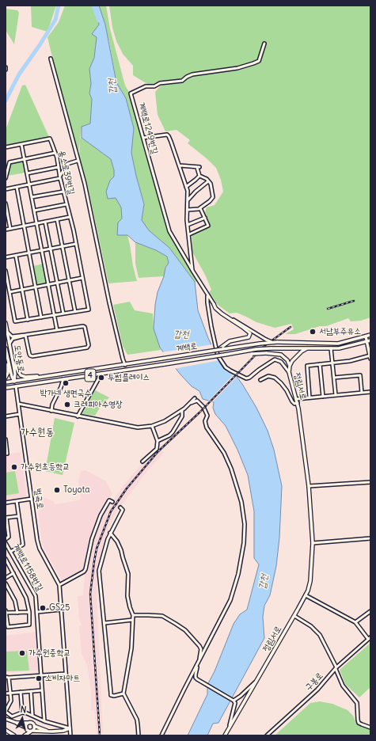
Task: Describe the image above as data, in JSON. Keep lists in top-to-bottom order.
{
  "streets": {
    "main road": [
      "계백로",
      "도안동로",
      "4",
      "정림서로"
    ],
    "street": [
      "계백로1249번길",
      "용소로39번길",
      "벌곡로",
      "계백로1158번길",
      "구봉로"
    ]
  },
  "crossings": [
    ["계백로1249번길", "계백로"],
    ["계백로", "도안동로"],
    ["계백로", "4"],
    ["계백로", "벌곡로"]
  ],
  "districts": ["가수원동"],
  "water": ["갑천"],
  "places": [
    "서남부주유소",
    "투썸플레이스",
    "박가네 생면국수",
    "크레피아수영장",
    "가수원초등학교",
    "Toyota",
    "GS25",
    "가수원중학교",
    "소비자마트"
  ],
  "north": "top"
}
